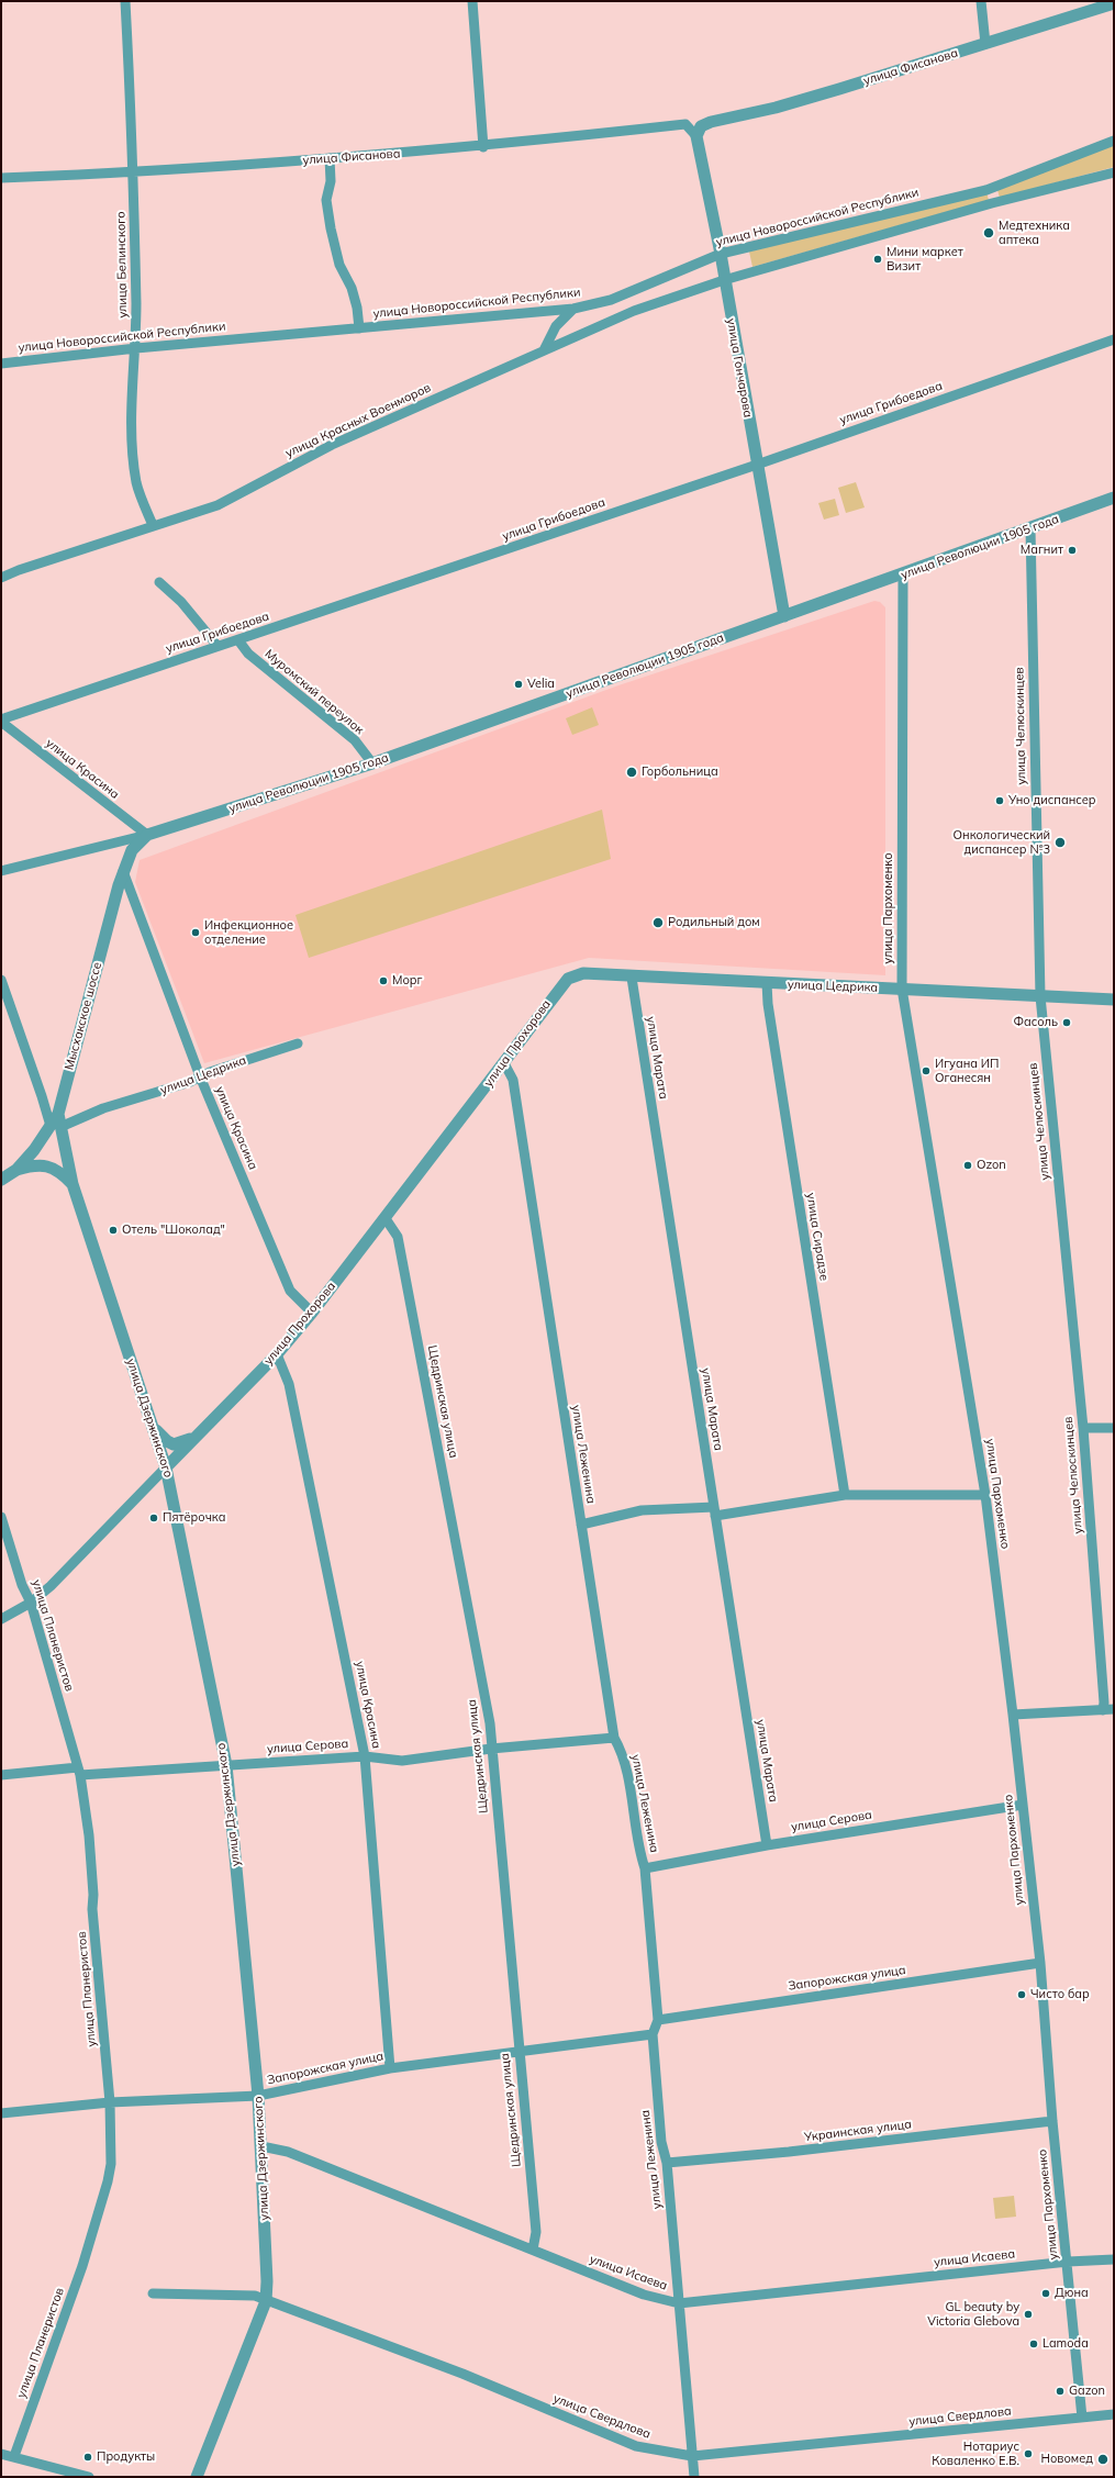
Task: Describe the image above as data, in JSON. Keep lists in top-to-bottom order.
{
  "streets": {
    "street": [
      "улица Фисанова",
      "улица Новороссийской Республики",
      "улица Белинского",
      "улица Гончарова",
      "улица Грибоедова",
      "улица Красных Военморов",
      "улица Революции 1905 года",
      "Муромский переулок",
      "улица Челюскинцев",
      "улица Красина",
      "улица Пархоменко",
      "улица Цедрика",
      "Мысхакское шоссе",
      "улица Прохорова",
      "улица Марата",
      "улица Сирадзе",
      "Щедринская улица",
      "улица Дзержинского",
      "улица Леженина",
      "улица Планеристов",
      "улица Серова",
      "Запорожская улица",
      "Украинская улица",
      "улица Исаева",
      "улица Свердлова"
    ]
  },
  "crossings": [
    ["улица Фисанова", "улица Белинского"],
    ["улица Новороссийской Республики", "улица Белинского"],
    ["улица Новороссийской Республики", "улица Гончарова"],
    ["улица Белинского", "улица Красных Военморов"],
    ["улица Гончарова", "улица Грибоедова"],
    ["улица Гончарова", "улица Красных Военморов"],
    ["улица Гончарова", "улица Революции 1905 года"],
    ["улица Грибоедова", "Муромский переулок"],
    ["улица Грибоедова", "улица Красина"],
    ["улица Революции 1905 года", "Муромский переулок"],
    ["улица Революции 1905 года", "улица Челюскинцев"],
    ["улица Революции 1905 года", "улица Красина"],
    ["улица Революции 1905 года", "улица Пархоменко"],
    ["улица Революции 1905 года", "Мысхакское шоссе"],
    ["улица Челюскинцев", "улица Цедрика"],
    ["улица Красина", "улица Цедрика"],
    ["улица Красина", "Мысхакское шоссе"],
    ["улица Красина", "улица Прохорова"],
    ["улица Красина", "улица Серова"],
    ["улица Красина", "Запорожская улица"],
    ["улица Пархоменко", "улица Цедрика"],
    ["улица Пархоменко", "улица Серова"],
    ["улица Пархоменко", "Запорожская улица"],
    ["улица Пархоменко", "Украинская улица"],
    ["улица Пархоменко", "улица Исаева"],
    ["улица Пархоменко", "улица Свердлова"],
    ["улица Цедрика", "улица Прохорова"],
    ["улица Цедрика", "улица Марата"],
    ["улица Цедрика", "улица Сирадзе"],
    ["улица Цедрика", "улица Дзержинского"],
    ["Мысхакское шоссе", "улица Дзержинского"],
    ["улица Прохорова", "Щедринская улица"],
    ["улица Прохорова", "улица Дзержинского"],
    ["улица Прохорова", "улица Леженина"],
    ["улица Прохорова", "улица Планеристов"],
    ["улица Марата", "улица Серова"],
    ["Щедринская улица", "улица Серова"],
    ["Щедринская улица", "Запорожская улица"],
    ["Щедринская улица", "улица Исаева"],
    ["улица Дзержинского", "улица Серова"],
    ["улица Дзержинского", "Запорожская улица"],
    ["улица Дзержинского", "улица Исаева"],
    ["улица Дзержинского", "улица Свердлова"],
    ["улица Леженина", "улица Серова"],
    ["улица Леженина", "Запорожская улица"],
    ["улица Леженина", "Украинская улица"],
    ["улица Леженина", "улица Исаева"],
    ["улица Леженина", "улица Свердлова"],
    ["улица Планеристов", "улица Серова"],
    ["улица Планеристов", "Запорожская улица"]
  ],
  "places": [
    "Медтехника аптека",
    "Мини маркет Визит",
    "Магнит",
    "Velia",
    "Горбольница",
    "Уно диспансер",
    "Онкологический диспансер №3",
    "Родильный дом",
    "Инфекционное отделение",
    "Морг",
    "Фасоль",
    "Игуана ИП Оганесян",
    "Ozon",
    "Отель \"Шоколад\"",
    "Пятёрочка",
    "Чисто бар",
    "Дюна",
    "GL beauty by Victoria Glebova",
    "Lamoda",
    "Gazon",
    "Нотариус Коваленко Е.В.",
    "Продукты",
    "Новомед"
  ]
}
